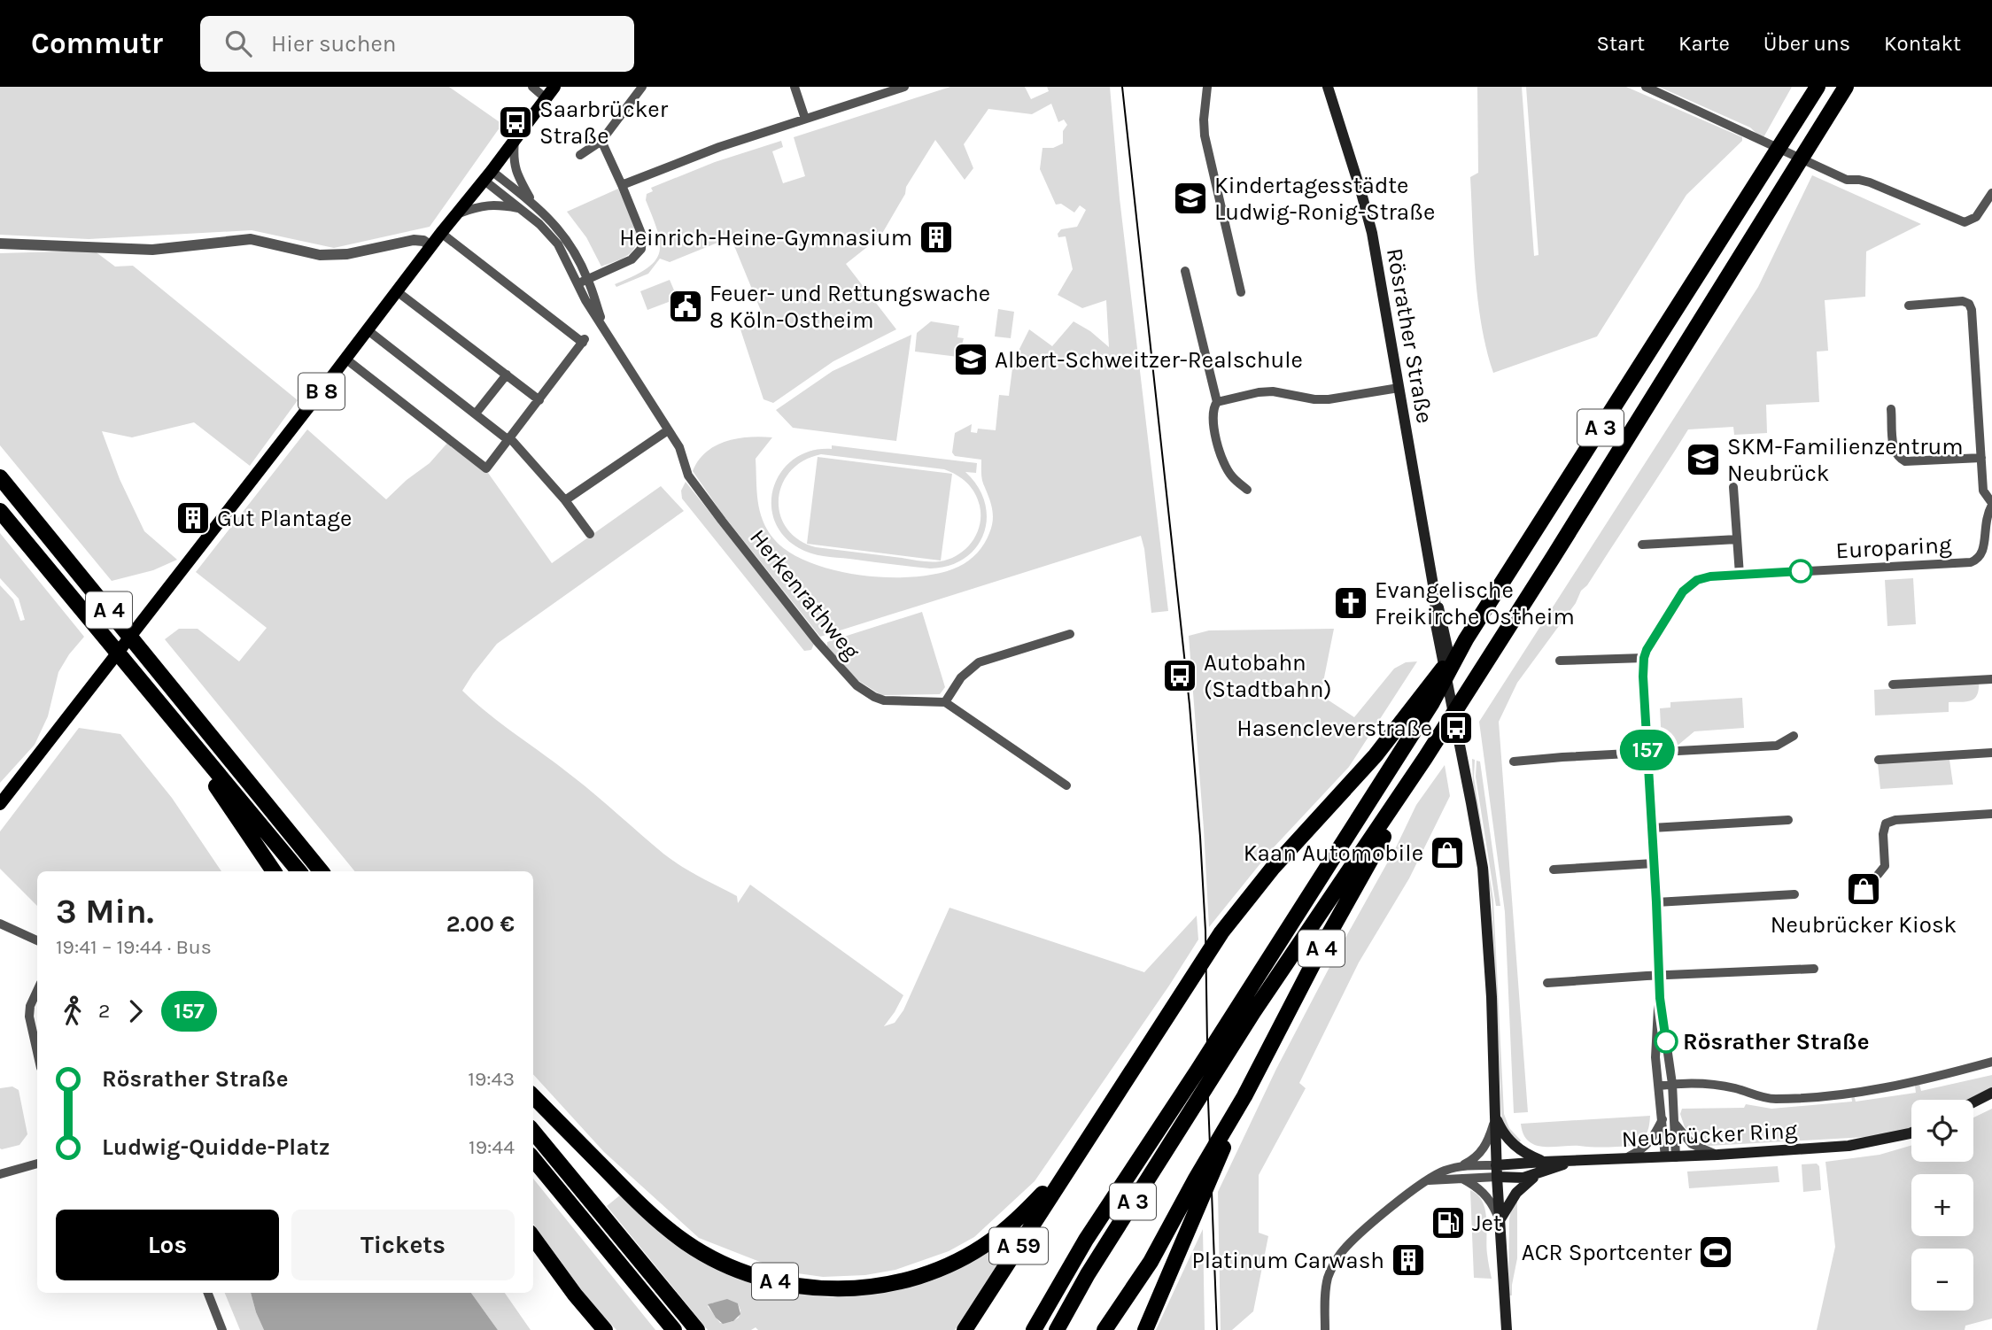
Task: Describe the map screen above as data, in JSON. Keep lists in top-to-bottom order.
{
  "streets": {
    "highway": ["A 3", "A 4", "A 59"],
    "main road": ["Rösrather Straße", "B 8", "Neubrücker Ring"],
    "street": ["Europaring", "Herkenrathweg"]
  },
  "crossings": [
    ["Rösrather Straße", "Neubrücker Ring"],
    ["A 3", "A 4"],
    ["Europaring", "Neubrücker Ring"],
    ["A 4", "A 59"]
  ],
  "places": {
    "bus stop": ["Saarbrücker Straße", "Autobahn (Stadtbahn)", "Hasencleverstraße"],
    "school or university": ["Kindertagesstädte Ludwig-Ronig-Straße", "Albert-Schweitzer-Realschule", "SKM-Familienzentrum Neubrück"],
    "building": ["Heinrich-Heine-Gymnasium", "Gut Plantage", "Platinum Carwash"],
    "public building": ["Feuer- und Rettungswache 8 Köln-Ostheim"],
    "church": ["Evangelische Freikirche Ostheim"],
    "shop": ["Kaan Automobile", "Neubrücker Kiosk"],
    "other": ["Rösrather Straße"],
    "fuel station": ["Jet"],
    "sports": ["ACR Sportcenter"]
  },
  "lines": ["bus line 157"],
  "page": {
    "header": "Commutr",
    "search": "Hier suchen",
    "nav": [
      "Start",
      "Karte",
      "Über uns",
      "Kontakt"
    ],
    "on_map": "157",
    "heading": ["3 Min.", "19:41 – 19:44 · Bus", "2.00 €"],
    "legs": ["2", "157"],
    "list": [
      {
        "name": "Rösrather Straße",
        "value": "19:43"
      },
      {
        "name": "Ludwig-Quidde-Platz",
        "value": "19:44"
      }
    ],
    "map_buttons": ["+", "−"],
    "buttons": ["Los", "Tickets"]
  }
}
